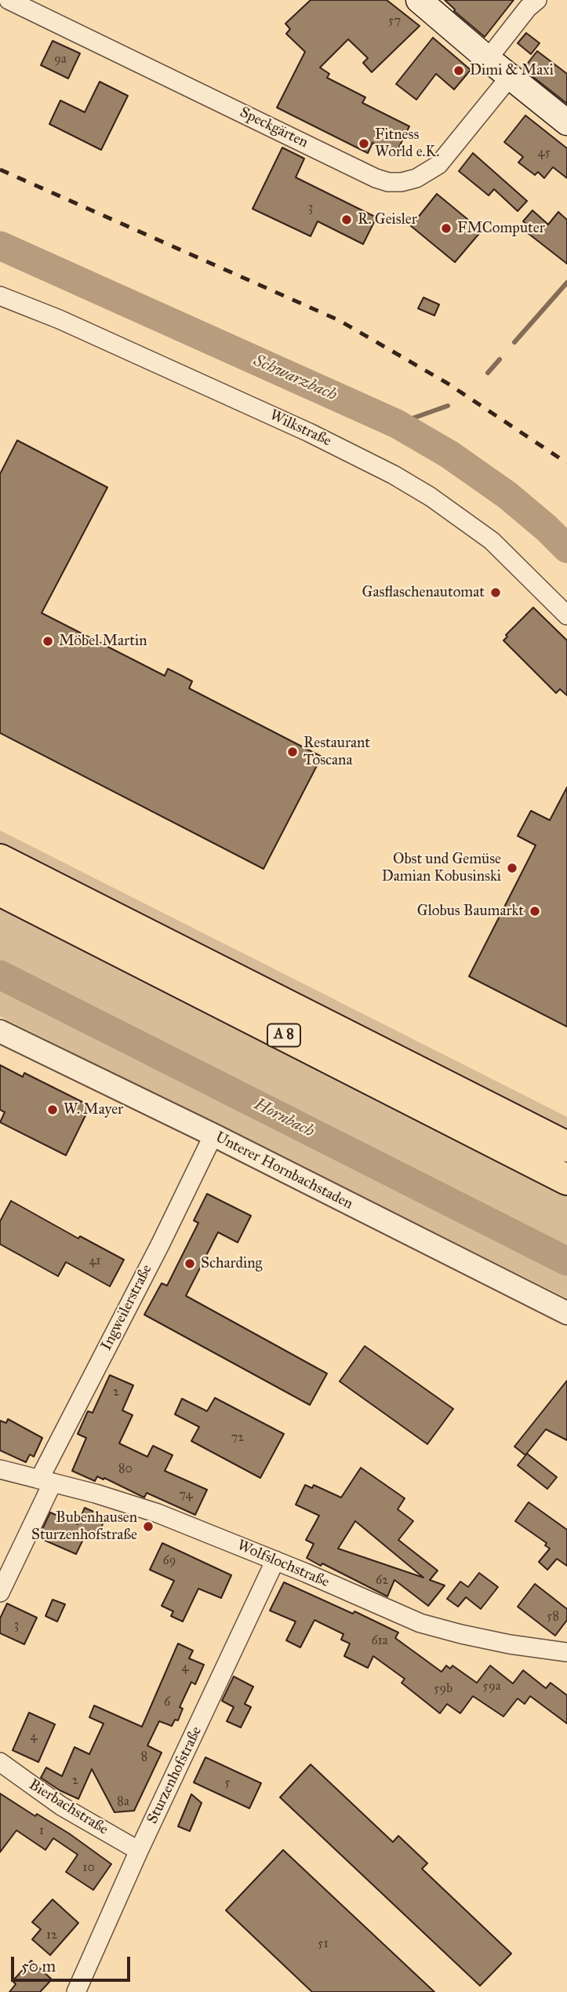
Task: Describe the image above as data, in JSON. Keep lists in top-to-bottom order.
{
  "streets": {
    "highway": ["A 8"],
    "street": [
      "Speckgärten",
      "Wilkstraße",
      "Unterer Hornbachstaden",
      "Ingweilerstraße",
      "Wolfslochstraße",
      "Sturzenhofstraße",
      "Bierbachstraße"
    ]
  },
  "crossings": [
    ["Unterer Hornbachstaden", "Ingweilerstraße"],
    ["Ingweilerstraße", "Wolfslochstraße"],
    ["Wolfslochstraße", "Sturzenhofstraße"],
    ["Sturzenhofstraße", "Bierbachstraße"]
  ],
  "water": ["Schwarzbach", "Hornbach"],
  "places": [
    "Dimi & Maxi",
    "Fitness World e.K.",
    "R. Geisler",
    "FMComputer",
    "Gasflaschenautomat",
    "Möbel Martin",
    "Restaurant Toscana",
    "Obst und Gemüse Damian Kobusinski",
    "Globus Baumarkt",
    "W. Mayer",
    "Scharding",
    "Bubenhausen Sturzenhofstraße"
  ],
  "house_numbers": [
    "57",
    "9a",
    "45",
    "3",
    "41",
    "2",
    "72",
    "80",
    "74",
    "69",
    "62",
    "58",
    "3",
    "61a",
    "4",
    "59a",
    "59b",
    "6",
    "4",
    "8",
    "2",
    "5",
    "8a",
    "1",
    "10",
    "12",
    "51"
  ],
  "scale_bar": "50 m"
}
